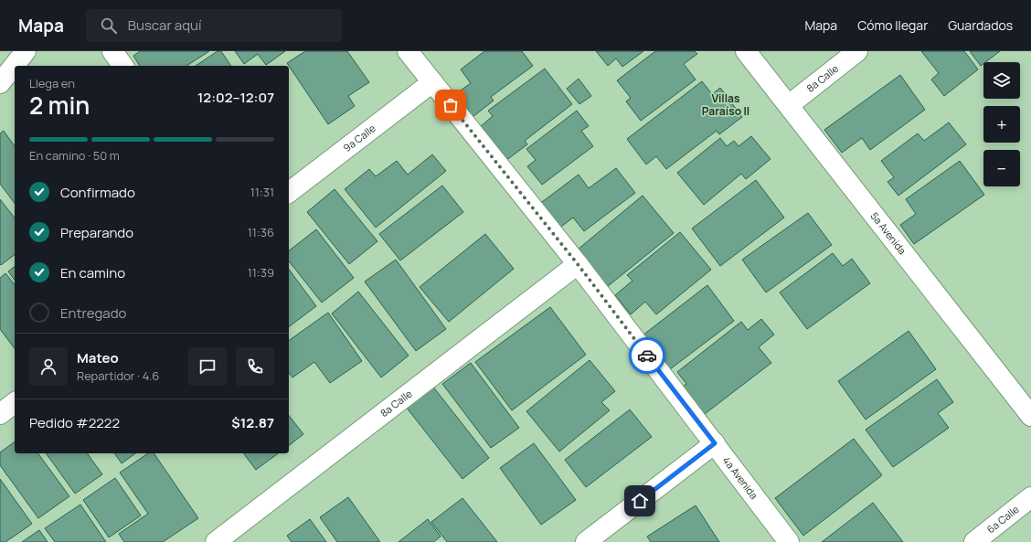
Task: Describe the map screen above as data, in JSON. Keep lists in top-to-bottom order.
{
  "streets": {
    "street": [
      "8a Calle",
      "9a Calle",
      "5a Avenida",
      "4a Avenida",
      "6a Calle"
    ]
  },
  "crossings": [
    ["8a Calle", "5a Avenida"],
    ["8a Calle", "4a Avenida"],
    ["9a Calle", "4a Avenida"]
  ],
  "districts": ["Villas Paraíso II"],
  "page": {
    "header": "Mapa",
    "search": "Buscar aquí",
    "nav": ["Mapa", "Cómo llegar", "Guardados"],
    "map_buttons": ["+", "−"],
    "heading": ["2 min", "Llega en", "12:02–12:07"],
    "panel": [
      "Mateo",
      "Repartidor · 4.6",
      "Pedido #2222",
      "$12.87"
    ],
    "bar": "En camino · 50 m",
    "list": [
      ["Confirmado", "11:31"],
      ["Preparando", "11:36"],
      ["En camino", "11:39"],
      "Entregado"
    ]
  }
}
